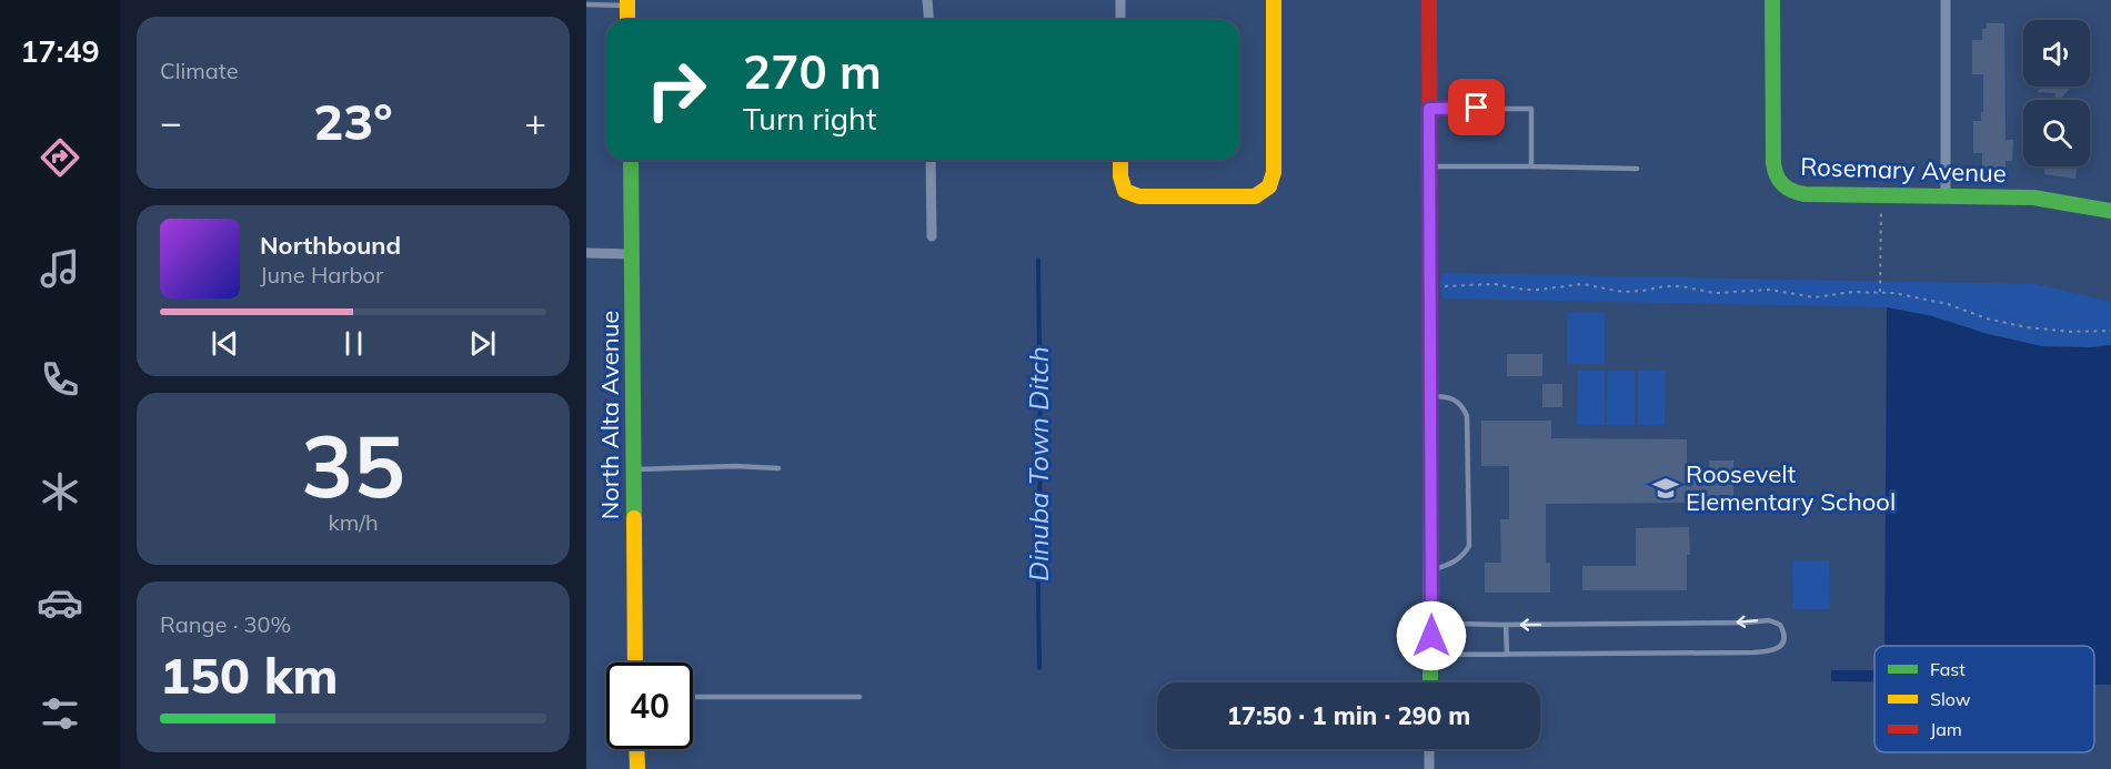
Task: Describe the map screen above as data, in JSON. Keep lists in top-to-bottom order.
{
  "streets": {
    "street": ["Rosemary Avenue", "North Alta Avenue"]
  },
  "water": ["Dinuba Town Ditch"],
  "places": {
    "school or university": ["Roosevelt Elementary School"]
  },
  "legend": ["Fast", "Slow", "Jam"],
  "page": {
    "tabs": "17:49",
    "tile": [
      "Climate",
      ["35", "km/h"],
      ["Range · 30%", "150 km"]
    ],
    "turn": ["270 m", "Turn right"],
    "heat": ["−", "23°", "+"],
    "song": ["Northbound", "June Harbor"],
    "limit": "40",
    "trip": "17:50 · 1 min · 290 m"
  }
}
